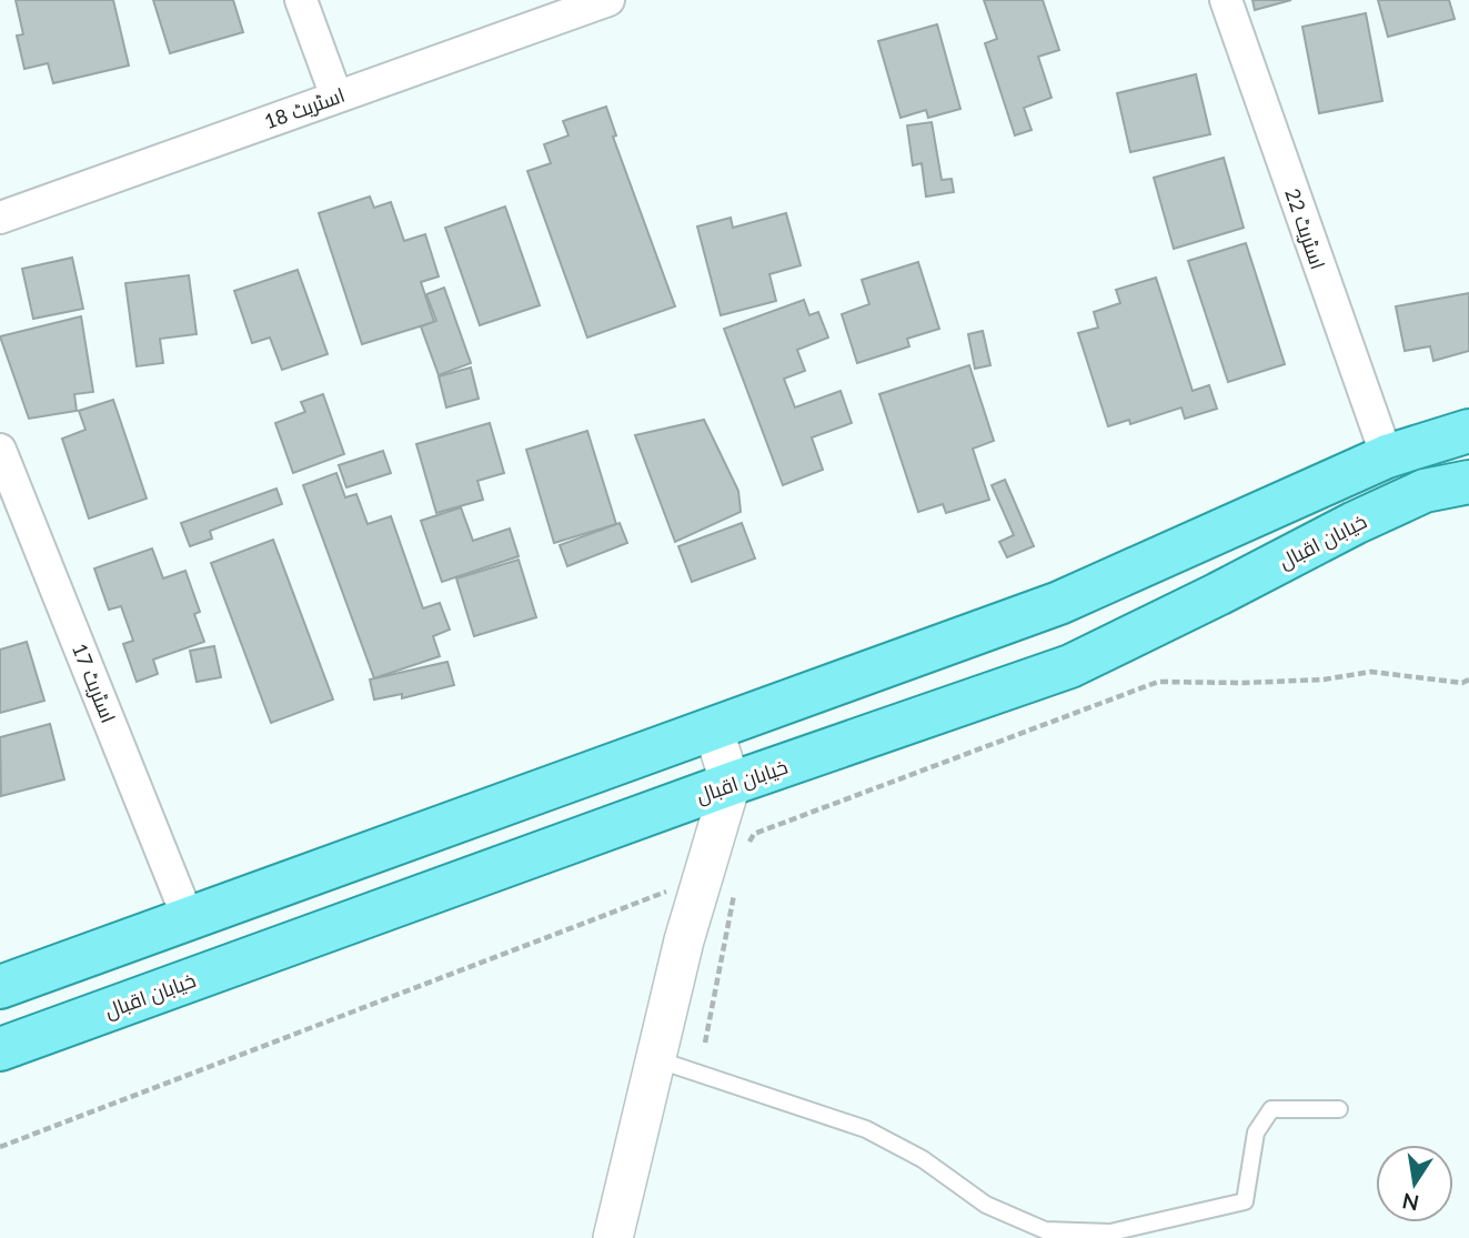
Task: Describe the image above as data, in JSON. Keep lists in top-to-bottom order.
{
  "streets": {
    "main road": ["خیابان اقبال"],
    "street": ["اسٹریٹ 18", "اسٹریٹ 22", "اسٹریٹ 17"]
  },
  "north": "bottom"
}
